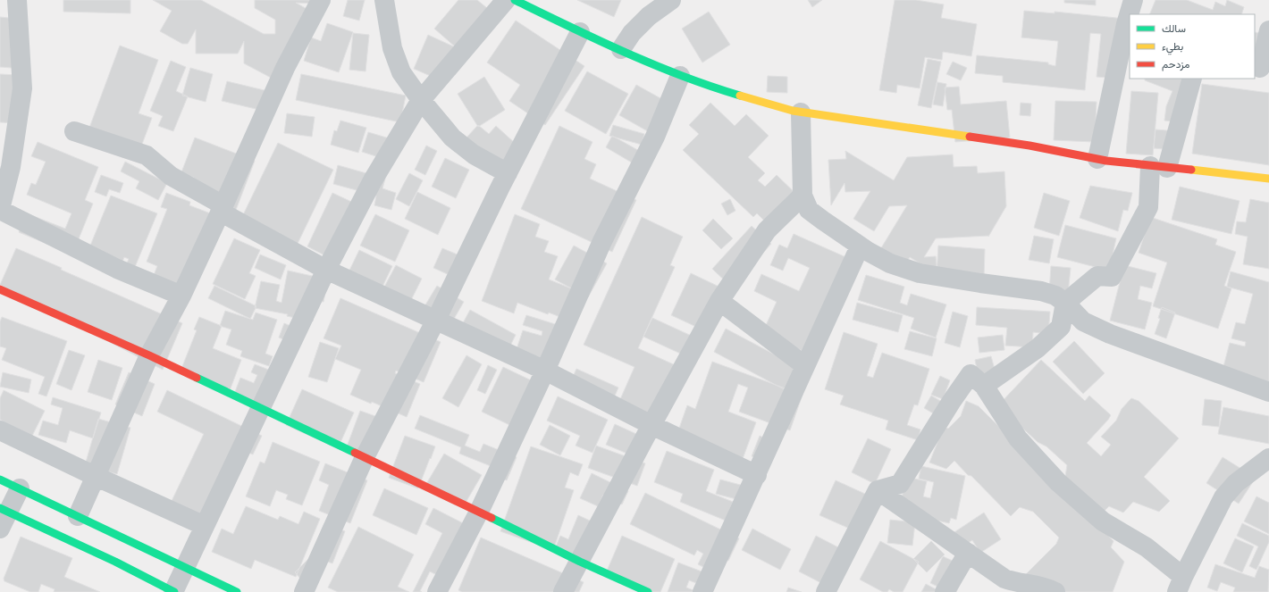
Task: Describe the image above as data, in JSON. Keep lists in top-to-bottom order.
{
  "legend": ["سالك", "بطيء", "مزدحم"]
}
